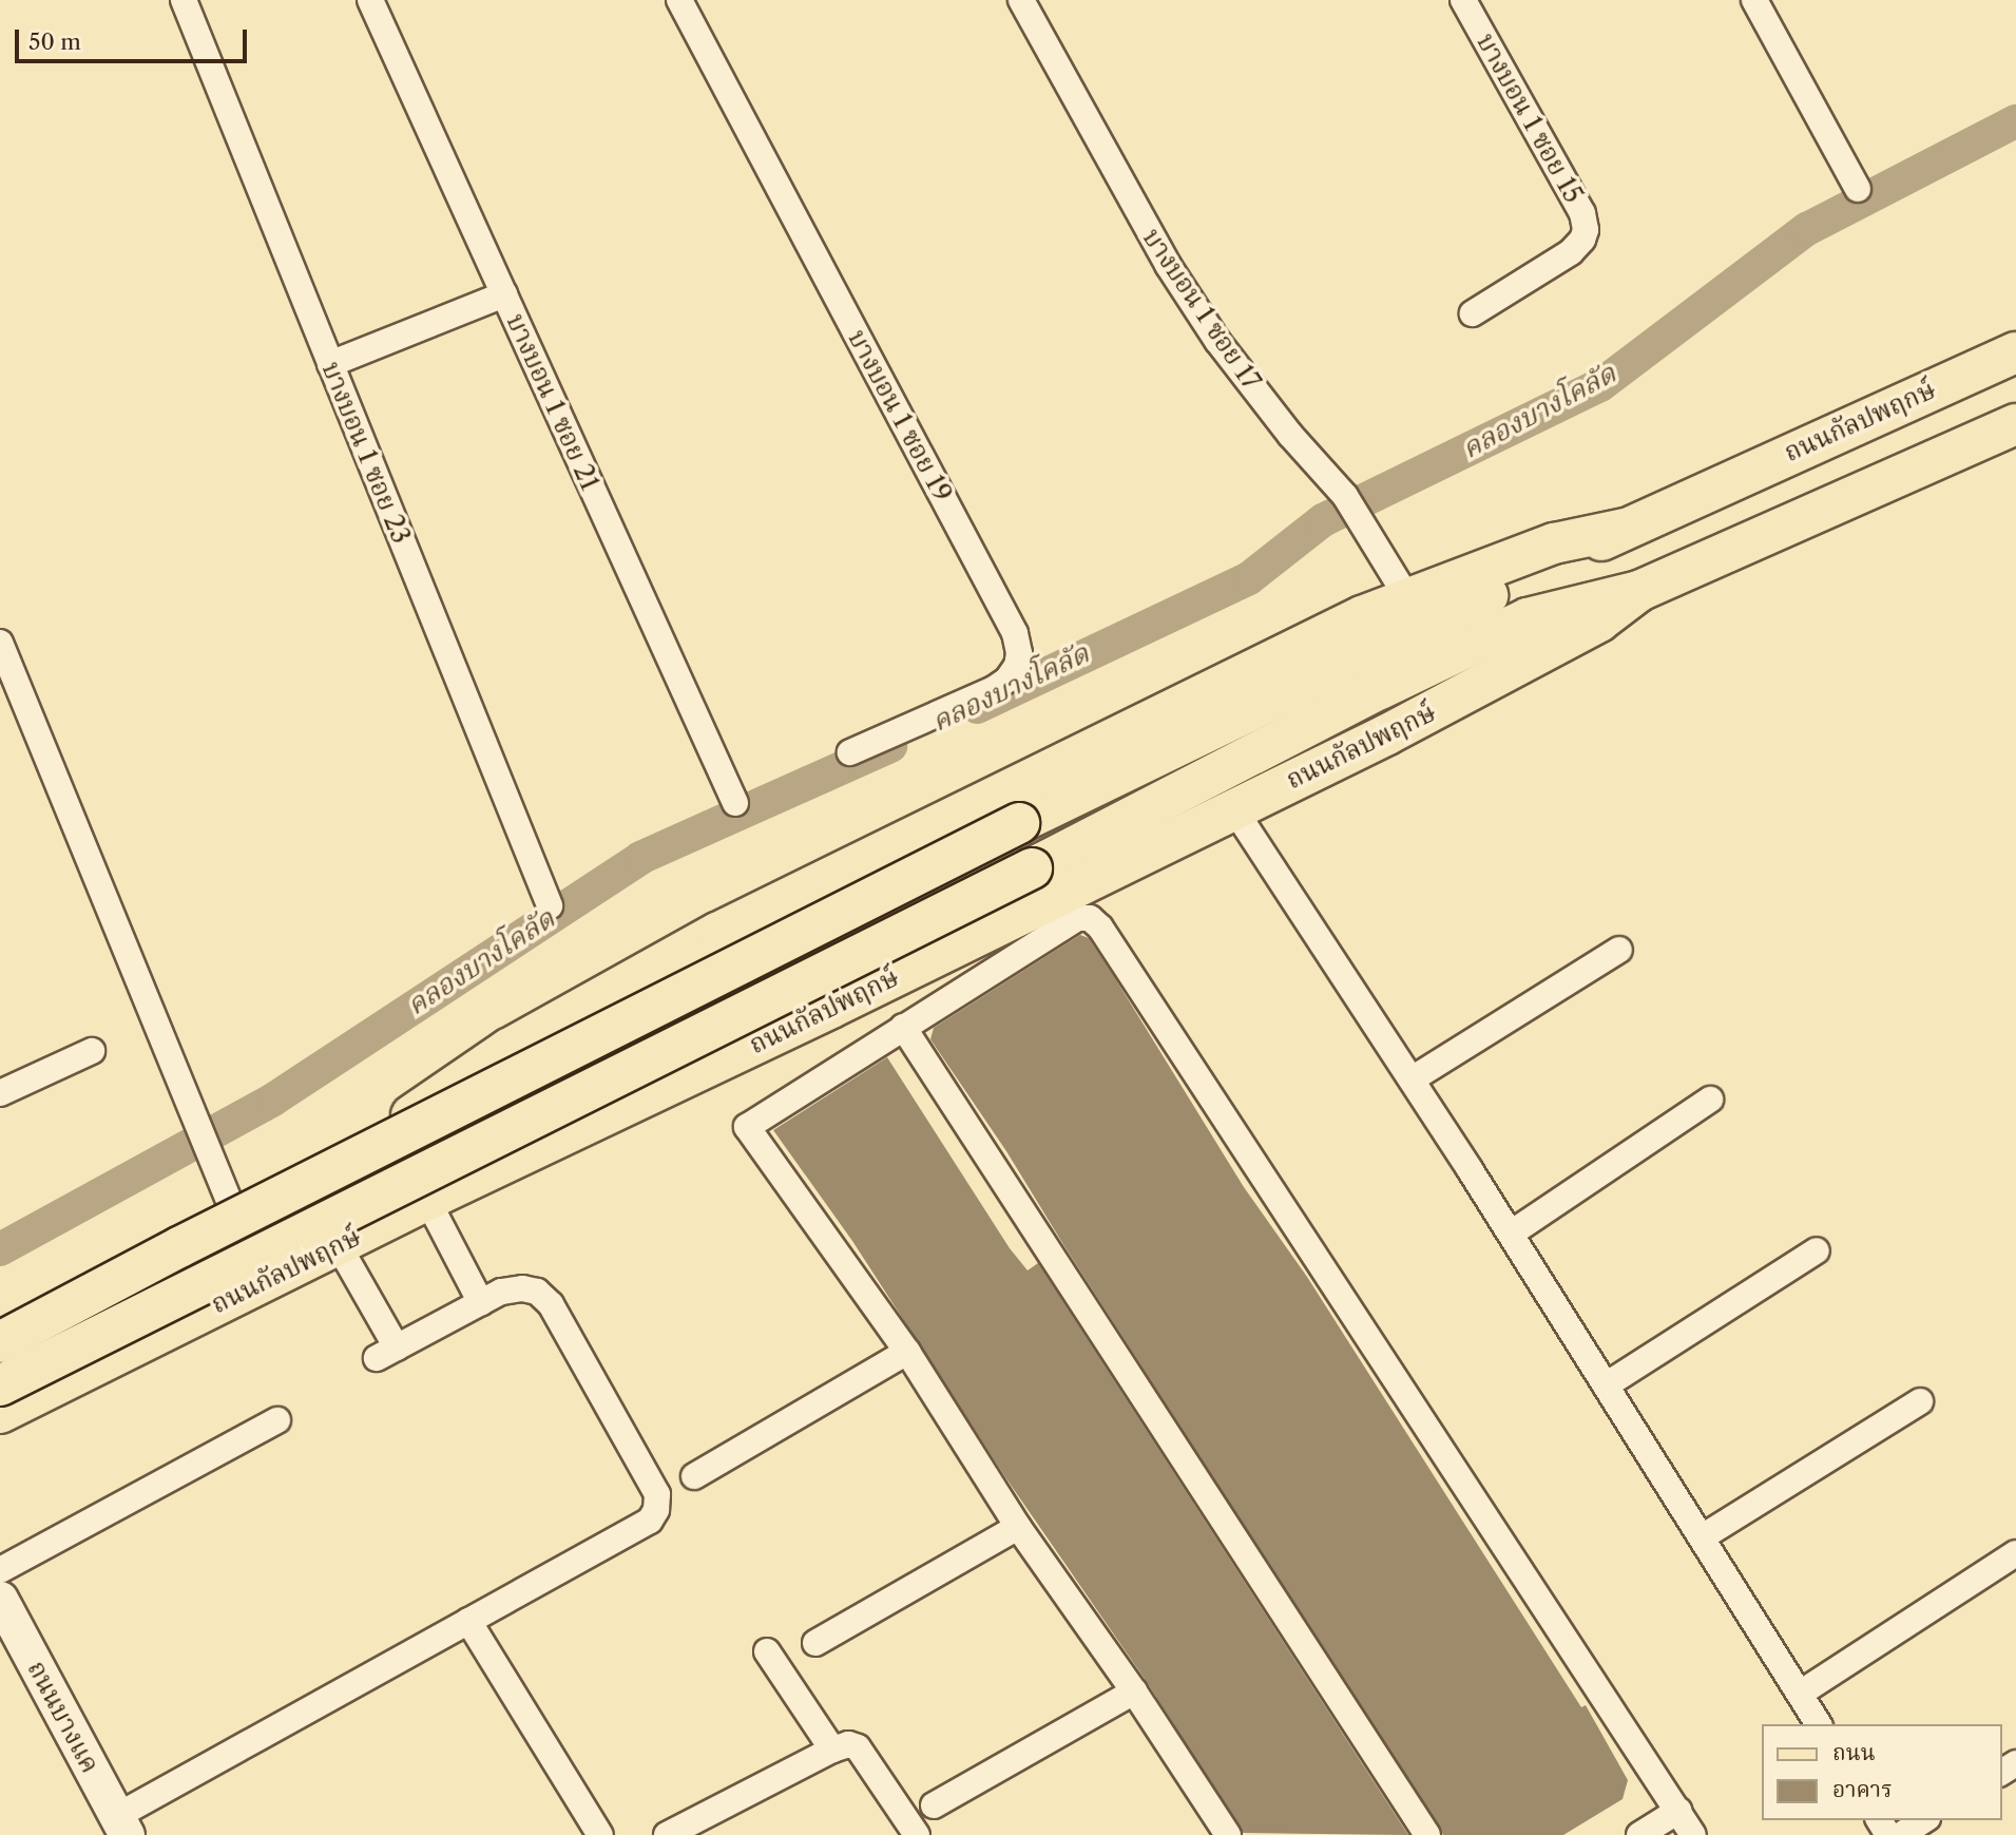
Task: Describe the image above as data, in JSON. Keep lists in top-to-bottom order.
{
  "streets": {
    "main road": ["ถนนกัลปพฤกษ์", "ถนนบางแค"],
    "street": [
      "บางบอน 1 ซอย 15",
      "บางบอน 1 ซอย 17",
      "บางบอน 1 ซอย 21",
      "บางบอน 1 ซอย 19",
      "บางบอน 1 ซอย 23"
    ]
  },
  "crossings": [
    ["บางบอน 1 ซอย 17", "ถนนกัลปพฤกษ์"]
  ],
  "water": ["คลองบางโคลัด"],
  "legend": ["ถนน", "อาคาร"],
  "scale_bar": "50 m"
}
